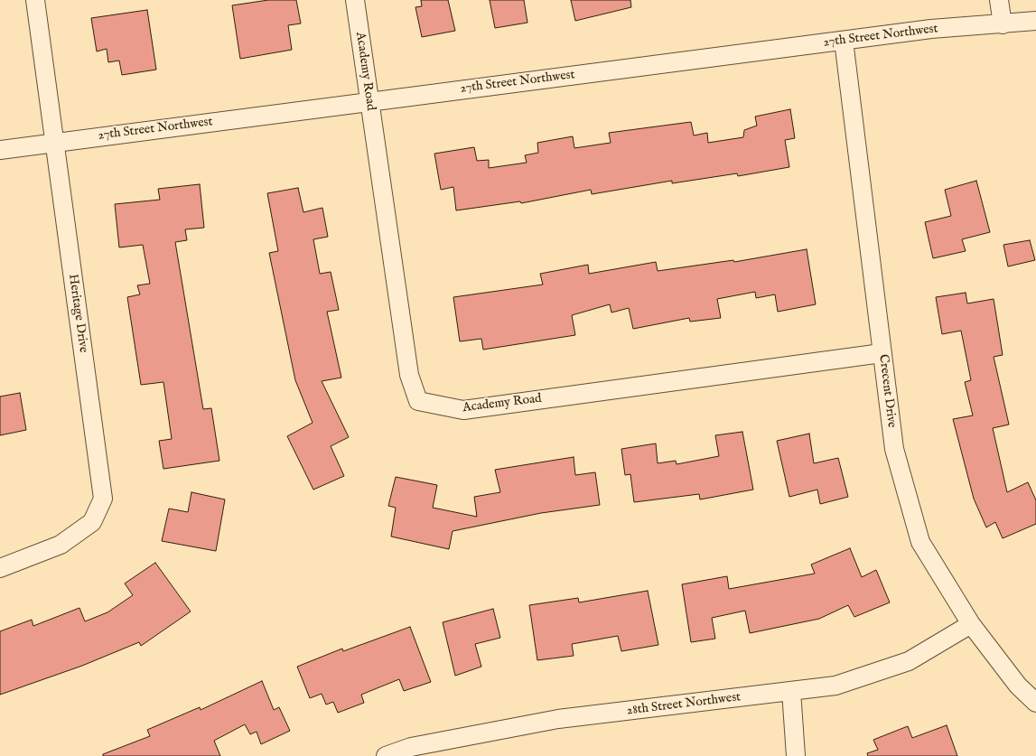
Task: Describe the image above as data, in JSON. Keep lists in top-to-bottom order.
{
  "streets": {
    "street": [
      "27th Street Northwest",
      "Academy Road",
      "Heritage Drive",
      "Crecent Drive",
      "28th Street Northwest"
    ]
  },
  "crossings": [
    ["27th Street Northwest", "Academy Road"],
    ["27th Street Northwest", "Heritage Drive"],
    ["27th Street Northwest", "Crecent Drive"],
    ["Academy Road", "Crecent Drive"],
    ["Crecent Drive", "28th Street Northwest"]
  ]
}
